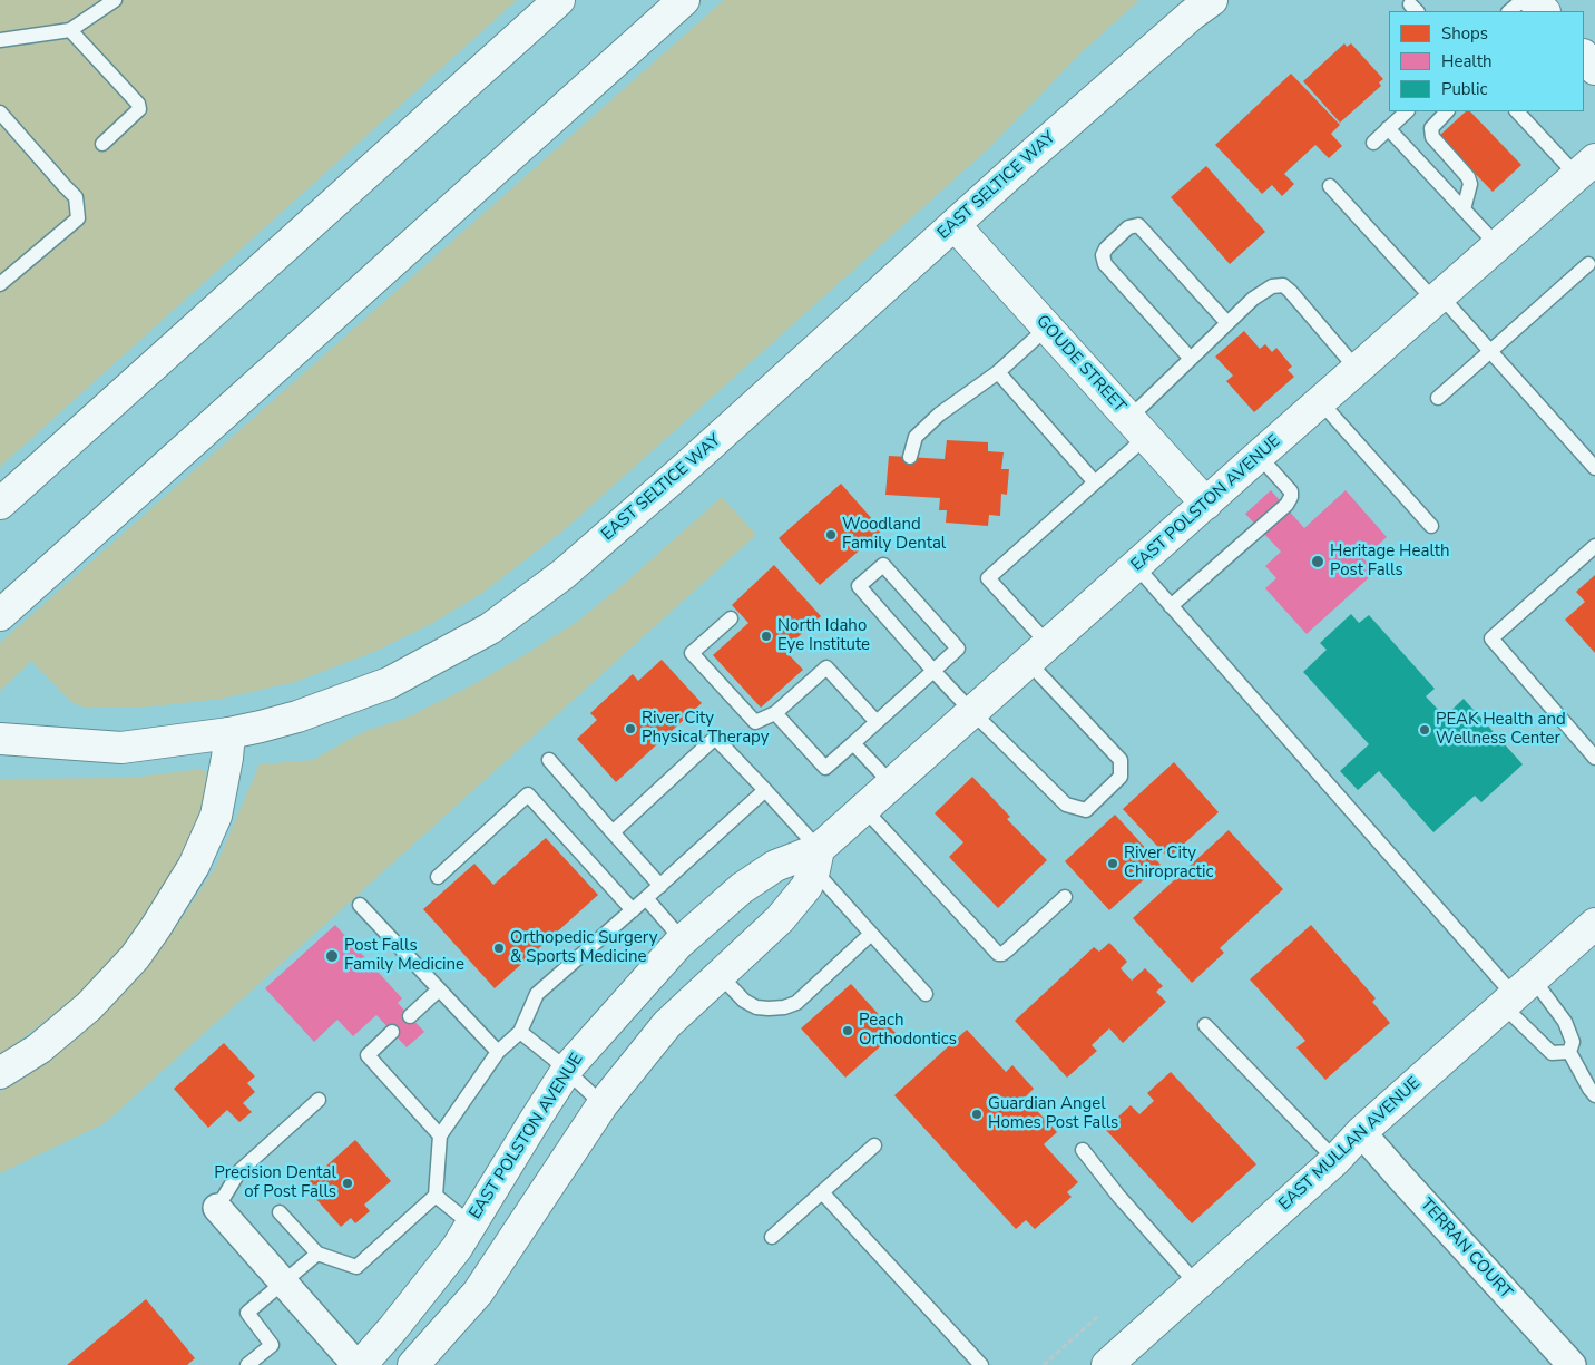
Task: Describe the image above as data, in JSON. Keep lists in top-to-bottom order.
{
  "streets": {
    "main road": [
      "EAST SELTICE WAY",
      "GOUDE STREET",
      "EAST POLSTON AVENUE",
      "EAST MULLAN AVENUE"
    ],
    "street": ["TERRAN COURT"]
  },
  "crossings": [
    ["EAST SELTICE WAY", "GOUDE STREET"],
    ["GOUDE STREET", "EAST POLSTON AVENUE"],
    ["EAST MULLAN AVENUE", "TERRAN COURT"]
  ],
  "places": [
    "Woodland Family Dental",
    "Heritage Health Post Falls",
    "North Idaho Eye Institute",
    "River City Physical Therapy",
    "PEAK Health and Wellness Center",
    "River City Chiropractic",
    "Orthopedic Surgery & Sports Medicine",
    "Post Falls Family Medicine",
    "Peach Orthodontics",
    "Guardian Angel Homes Post Falls",
    "Precision Dental of Post Falls"
  ],
  "legend": ["Shops", "Health", "Public"]
}
